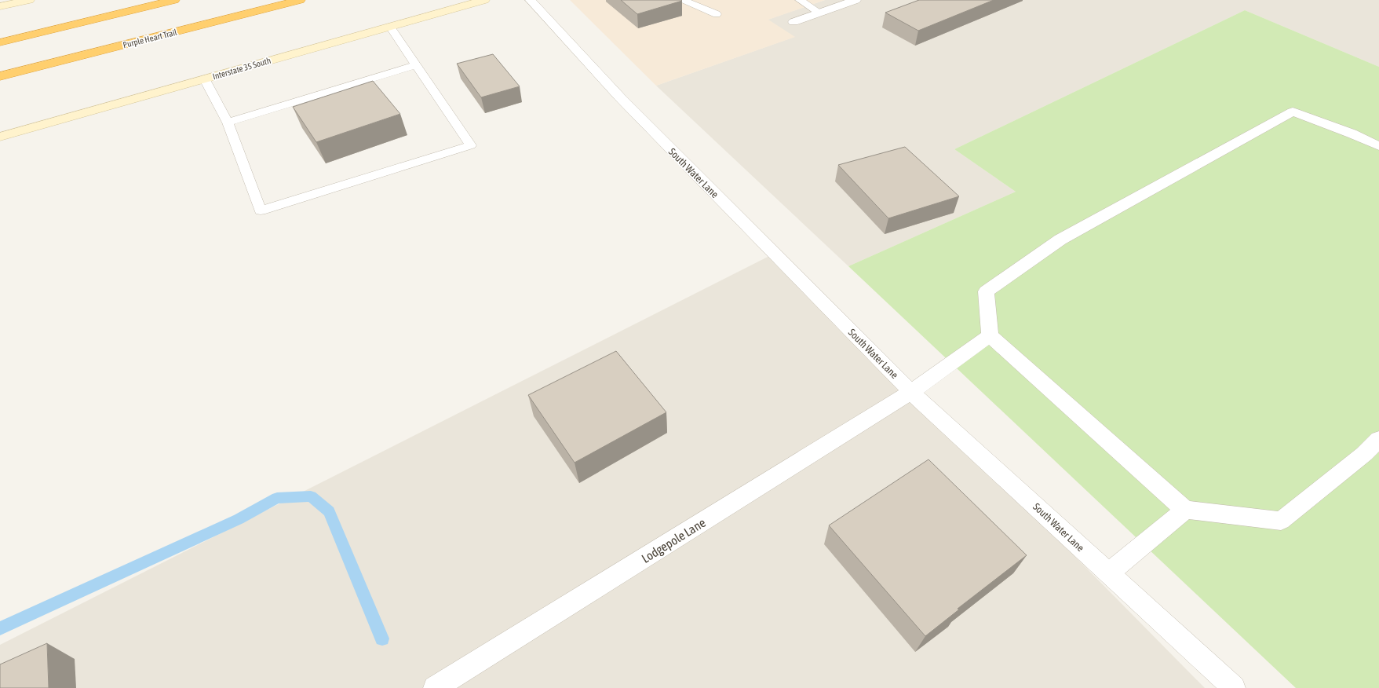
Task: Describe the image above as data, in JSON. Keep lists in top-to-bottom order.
{
  "streets": {
    "highway": ["Purple Heart Trail"],
    "main road": ["Interstate 35 South"],
    "street": ["South Water Lane", "Lodgepole Lane"]
  },
  "crossings": [
    ["South Water Lane", "Lodgepole Lane"]
  ]
}
